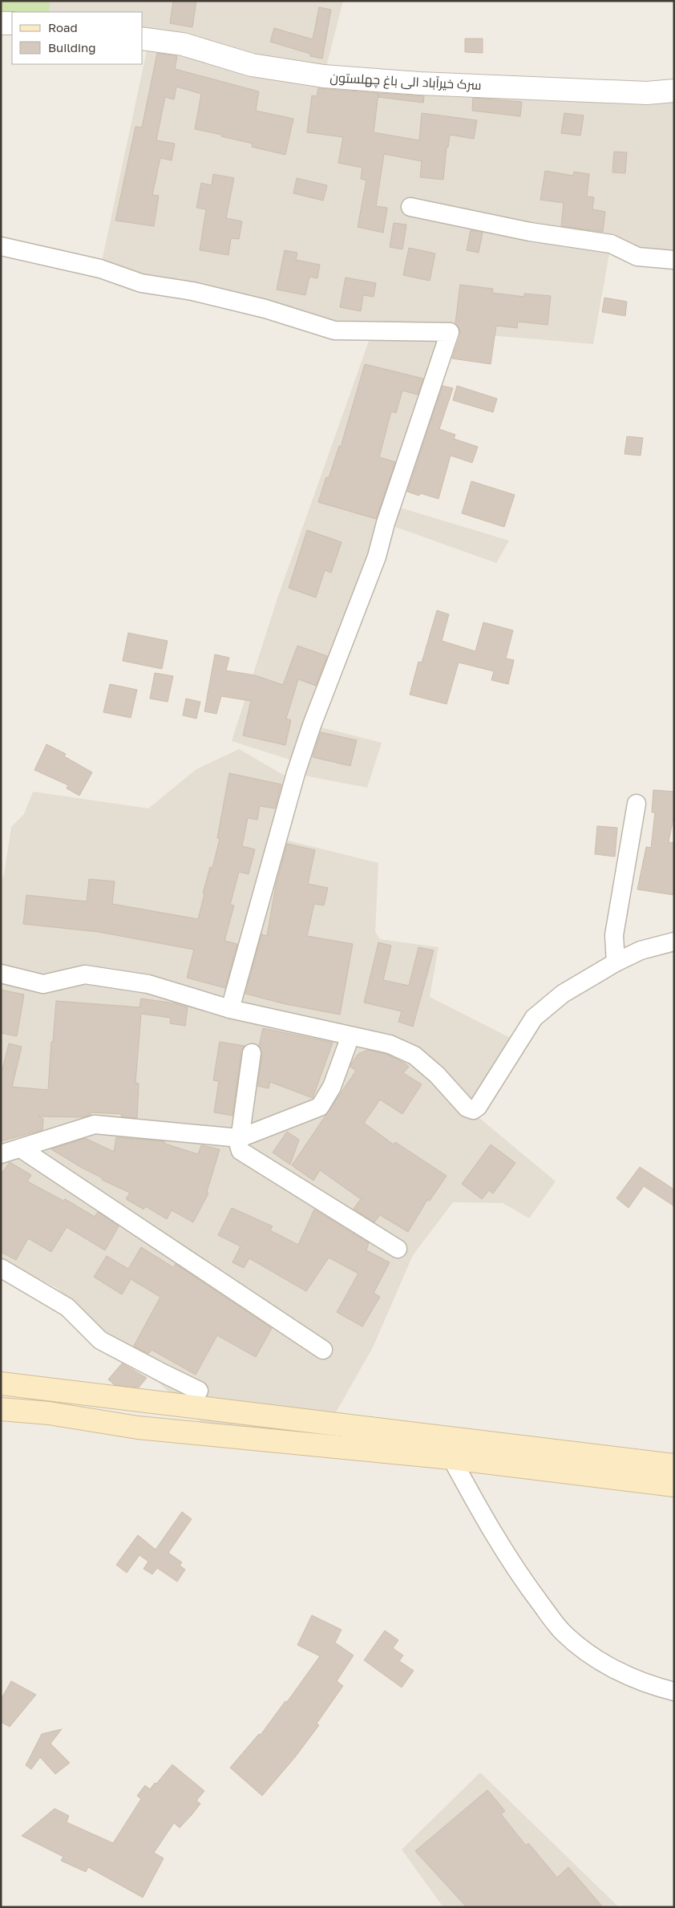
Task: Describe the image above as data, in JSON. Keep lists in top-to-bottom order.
{
  "streets": {
    "street": ["سرک خیرآباد الی باغ چهلستون"]
  },
  "legend": ["Road", "Building"]
}
